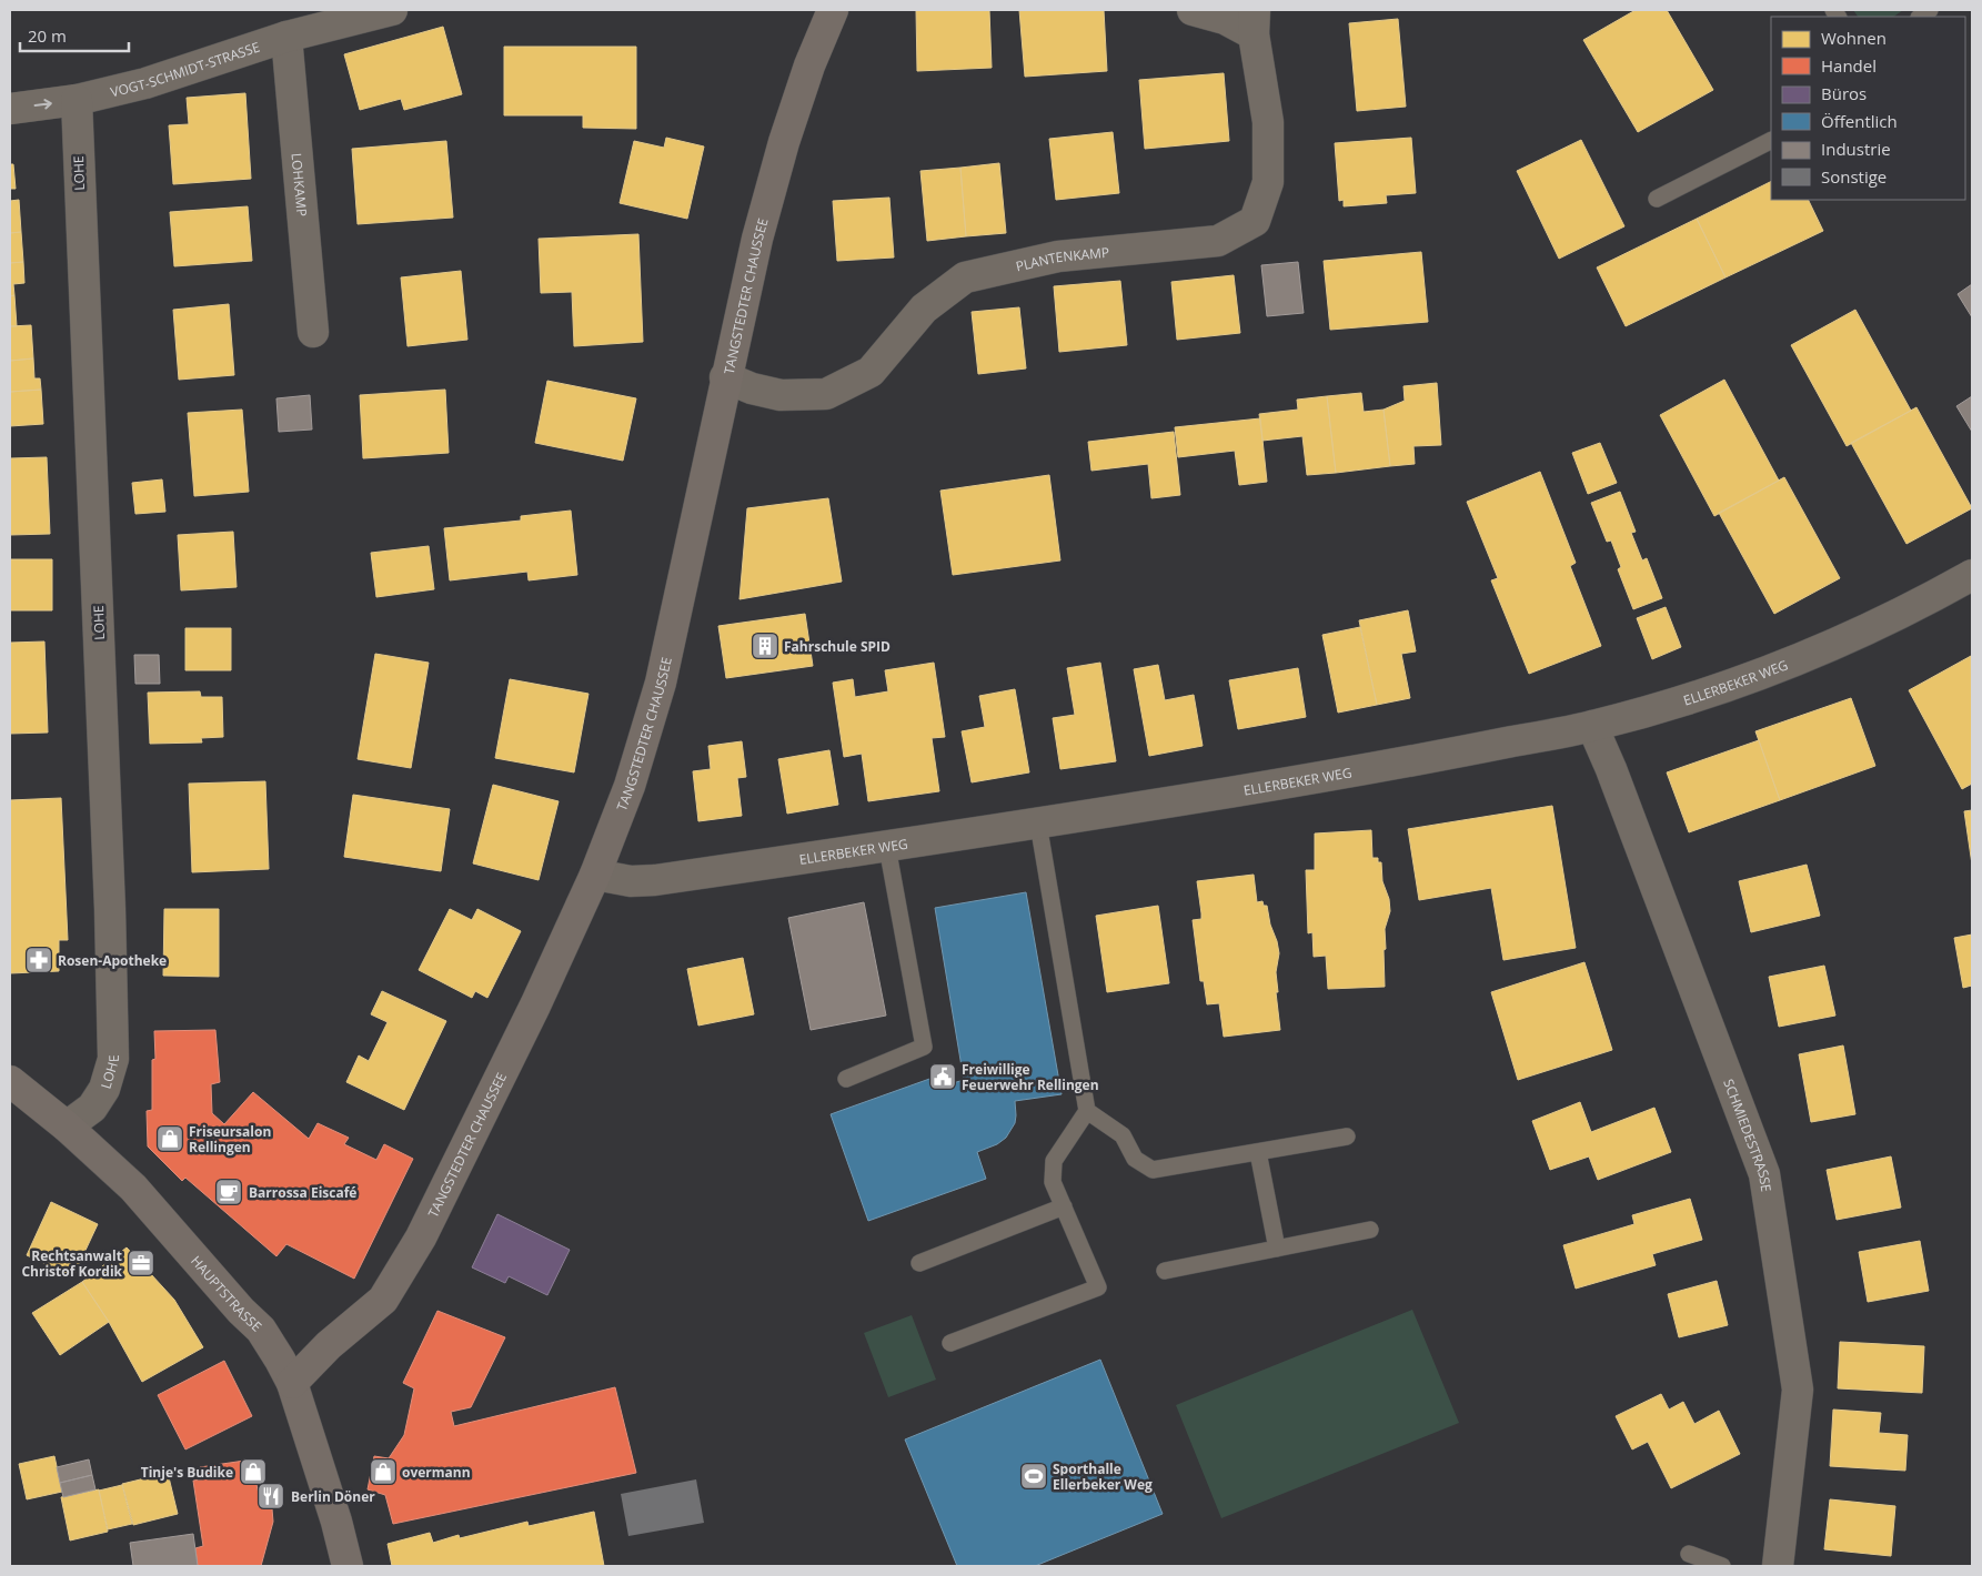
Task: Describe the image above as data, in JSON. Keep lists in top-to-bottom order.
{
  "streets": {
    "main road": ["TANGSTEDTER CHAUSSEE", "HAUPTSTRASSE"],
    "street": [
      "VOGT-SCHMIDT-STRASSE",
      "LOHE",
      "LOHKAMP",
      "PLANTENKAMP",
      "ELLERBEKER WEG",
      "SCHMIEDESTRASSE"
    ]
  },
  "crossings": [
    ["VOGT-SCHMIDT-STRASSE", "LOHE"],
    ["VOGT-SCHMIDT-STRASSE", "LOHKAMP"],
    ["LOHE", "HAUPTSTRASSE"],
    ["PLANTENKAMP", "TANGSTEDTER CHAUSSEE"],
    ["TANGSTEDTER CHAUSSEE", "ELLERBEKER WEG"],
    ["TANGSTEDTER CHAUSSEE", "HAUPTSTRASSE"],
    ["ELLERBEKER WEG", "SCHMIEDESTRASSE"]
  ],
  "places": {
    "building": ["Fahrschule SPID"],
    "pharmacy": ["Rosen-Apotheke"],
    "public building": ["Freiwillige Feuerwehr Rellingen"],
    "shop": ["Friseursalon Rellingen", "Tinje's Budike", "overmann"],
    "cafe": ["Barrossa Eiscafé"],
    "office": ["Rechtsanwalt Christof Kordik"],
    "sports": ["Sporthalle Ellerbeker Weg"],
    "restaurant": ["Berlin Döner"]
  },
  "legend": [
    "Wohnen",
    "Handel",
    "Büros",
    "Öffentlich",
    "Industrie",
    "Sonstige"
  ],
  "scale_bar": "20 m"
}
